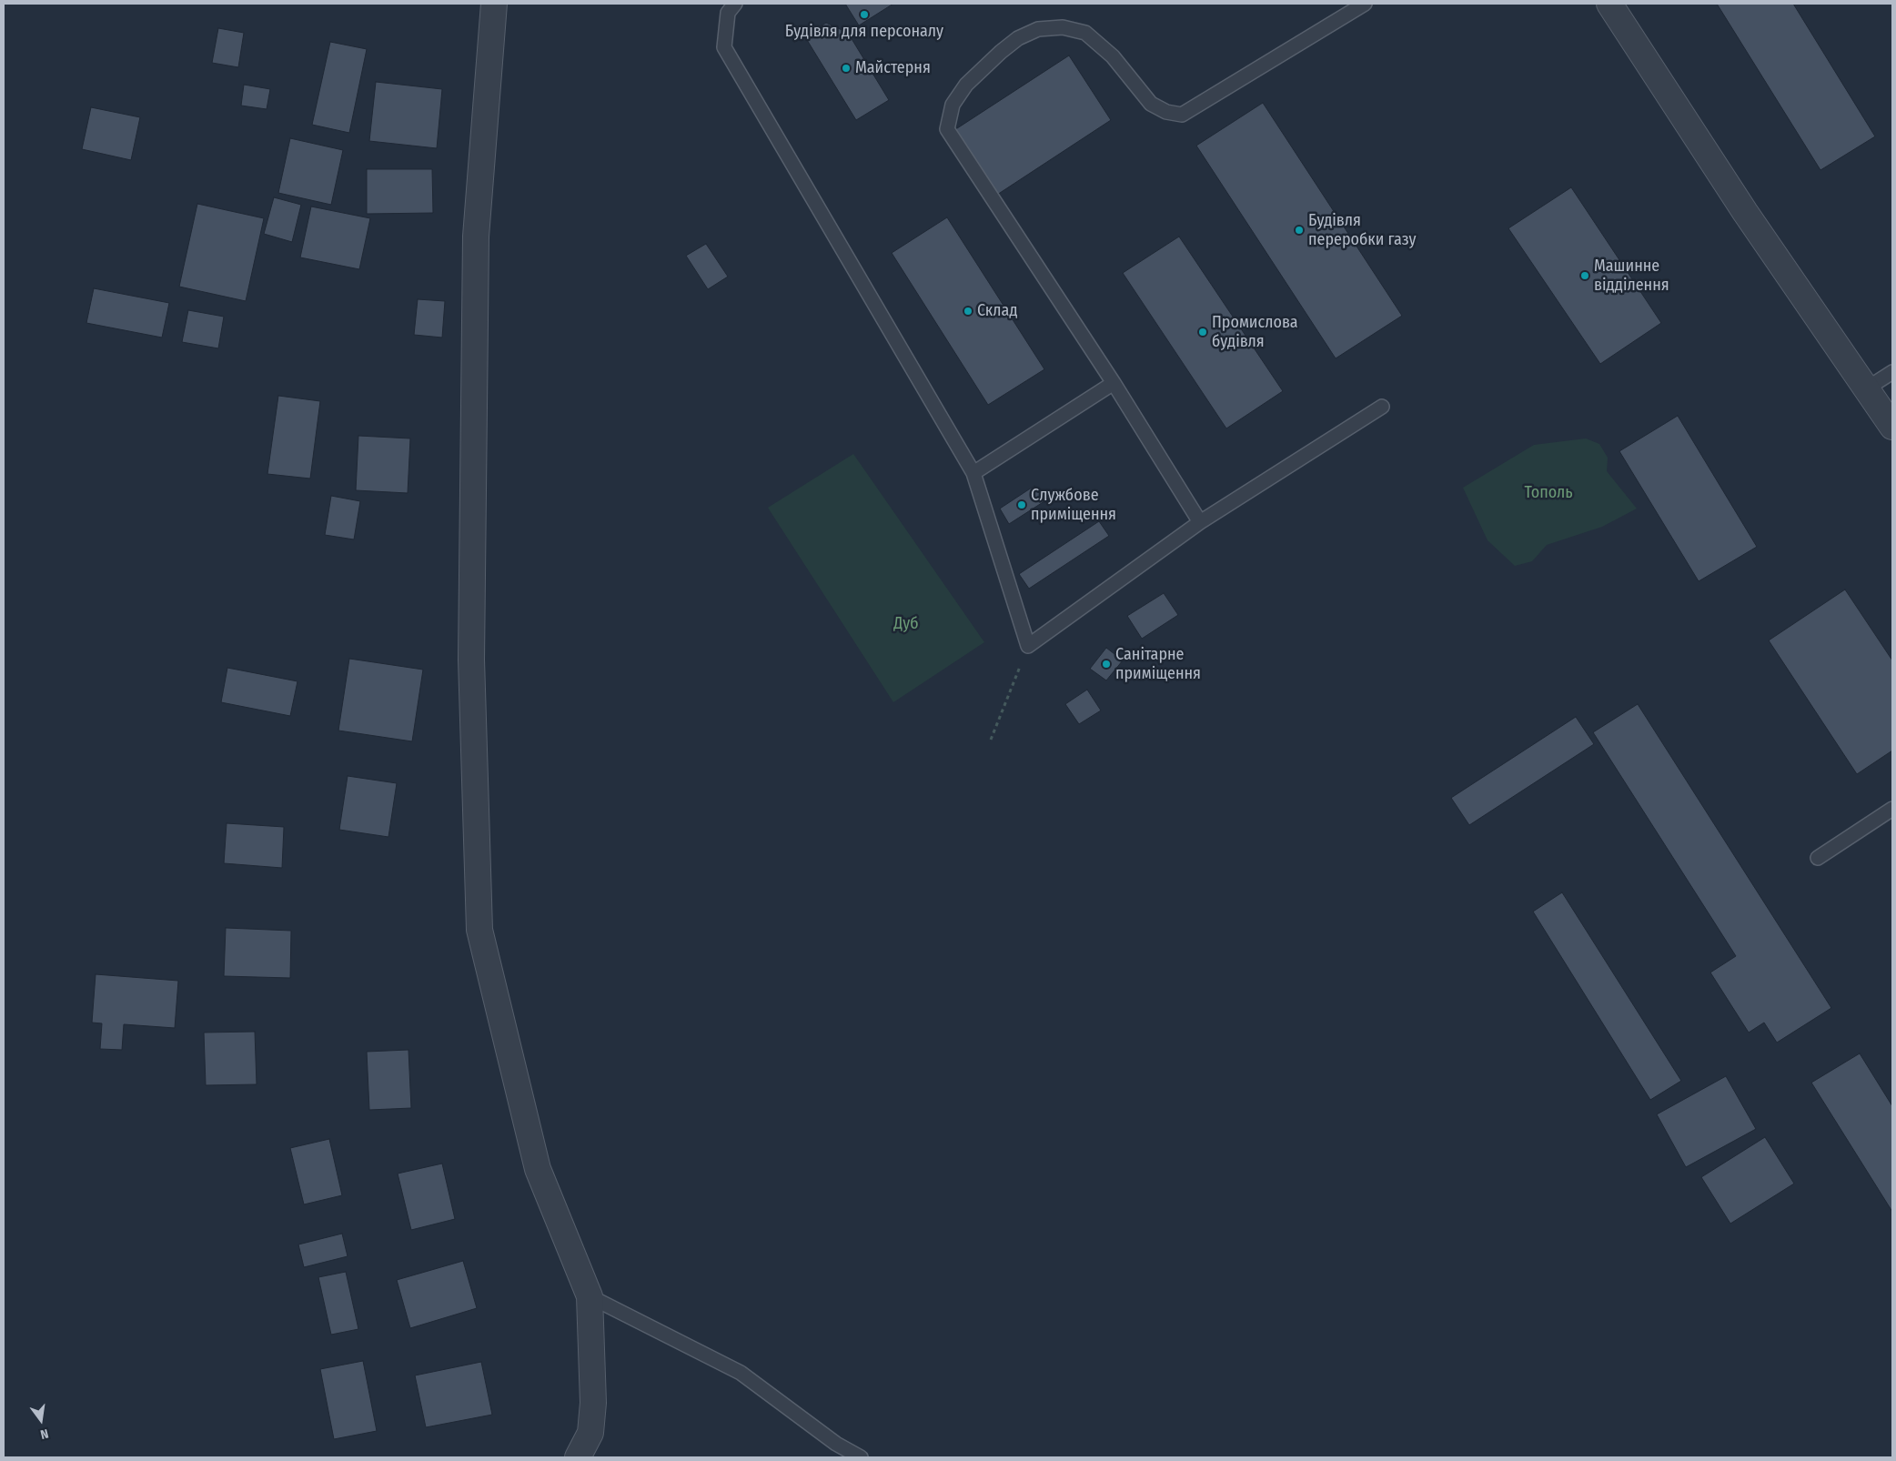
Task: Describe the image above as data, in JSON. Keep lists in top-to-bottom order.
{
  "parks": ["Тополь", "Дуб"],
  "places": [
    "Будівля для персоналу",
    "Майстерня",
    "Будівля переробки газу",
    "Машинне відділення",
    "Склад",
    "Промислова будівля",
    "Службове приміщення",
    "Санітарне приміщення"
  ],
  "north": "bottom"
}
